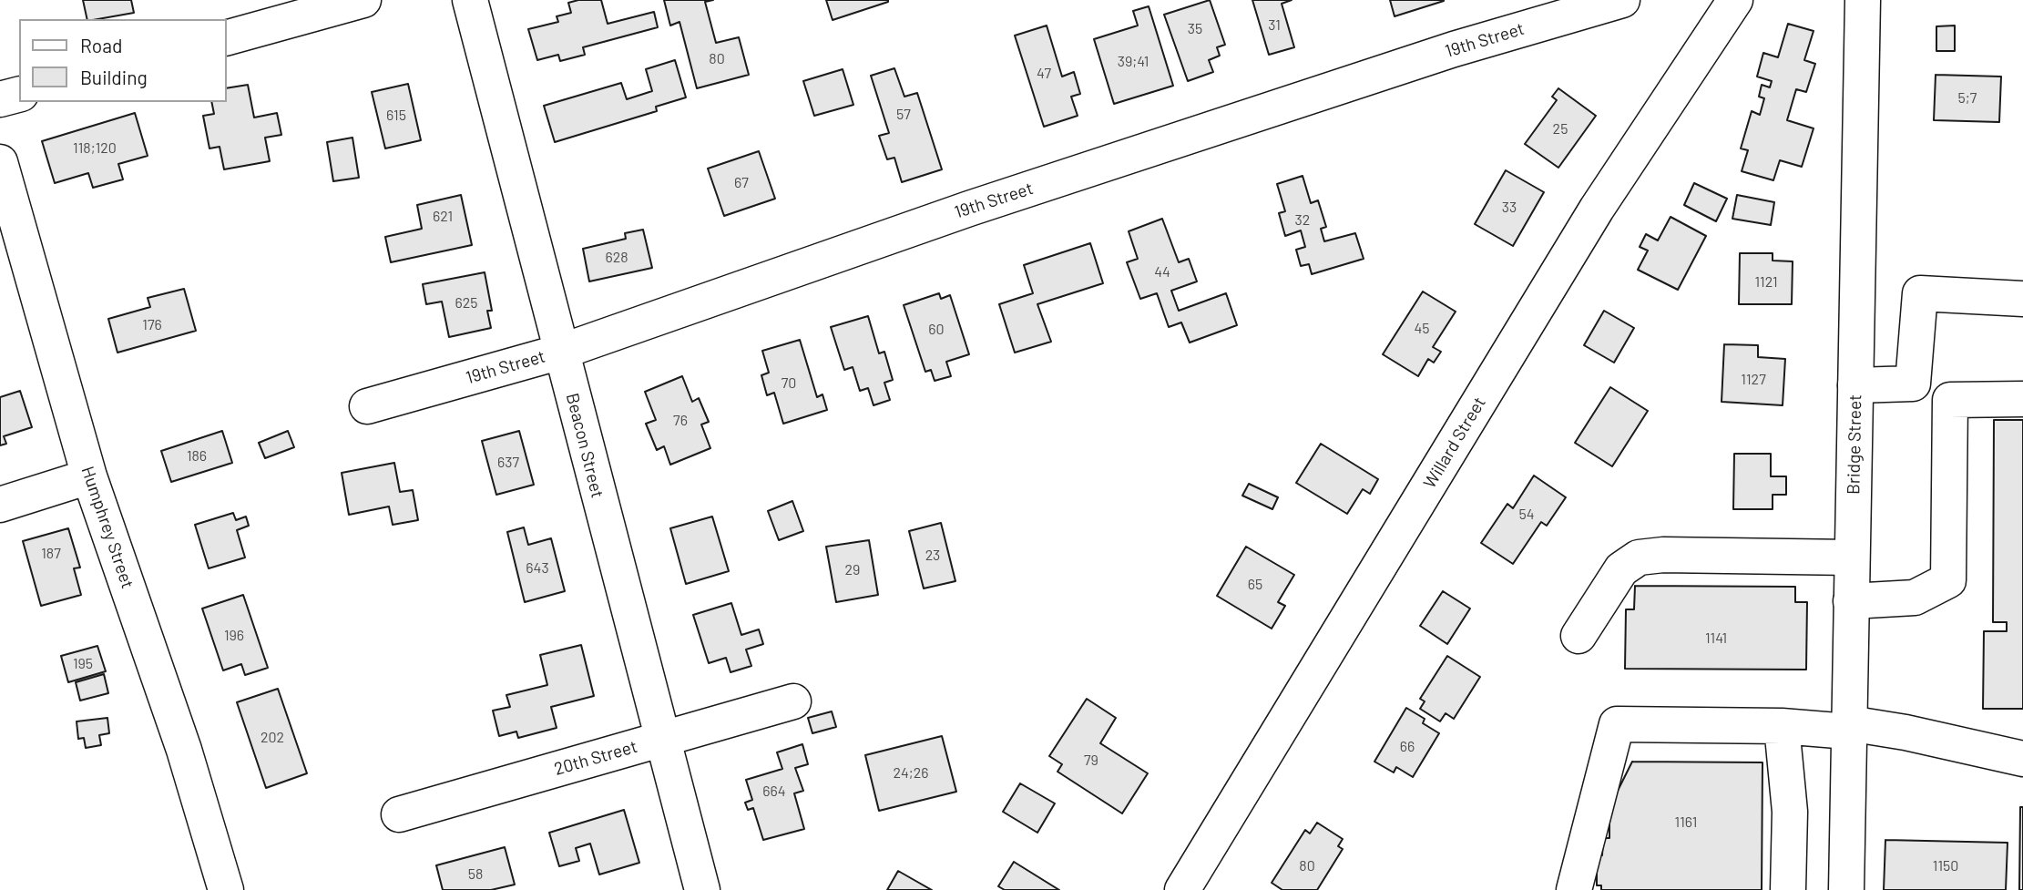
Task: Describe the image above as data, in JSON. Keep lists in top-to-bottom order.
{
  "streets": {
    "street": [
      "19th Street",
      "Willard Street",
      "Bridge Street",
      "Beacon Street",
      "Humphrey Street",
      "20th Street"
    ]
  },
  "crossings": [
    ["19th Street", "Beacon Street"],
    ["Beacon Street", "20th Street"]
  ],
  "house_numbers": [
    "31",
    "35",
    "80",
    "39;41",
    "47",
    "5;7",
    "57",
    "615",
    "25",
    "118;120",
    "67",
    "33",
    "621",
    "32",
    "628",
    "44",
    "1121",
    "625",
    "176",
    "45",
    "60",
    "1127",
    "70",
    "76",
    "186",
    "637",
    "54",
    "187",
    "23",
    "643",
    "29",
    "65",
    "196",
    "1141",
    "195",
    "202",
    "66",
    "79",
    "24;26",
    "664",
    "1161",
    "80",
    "1150",
    "58"
  ],
  "legend": ["Road", "Building"]
}
